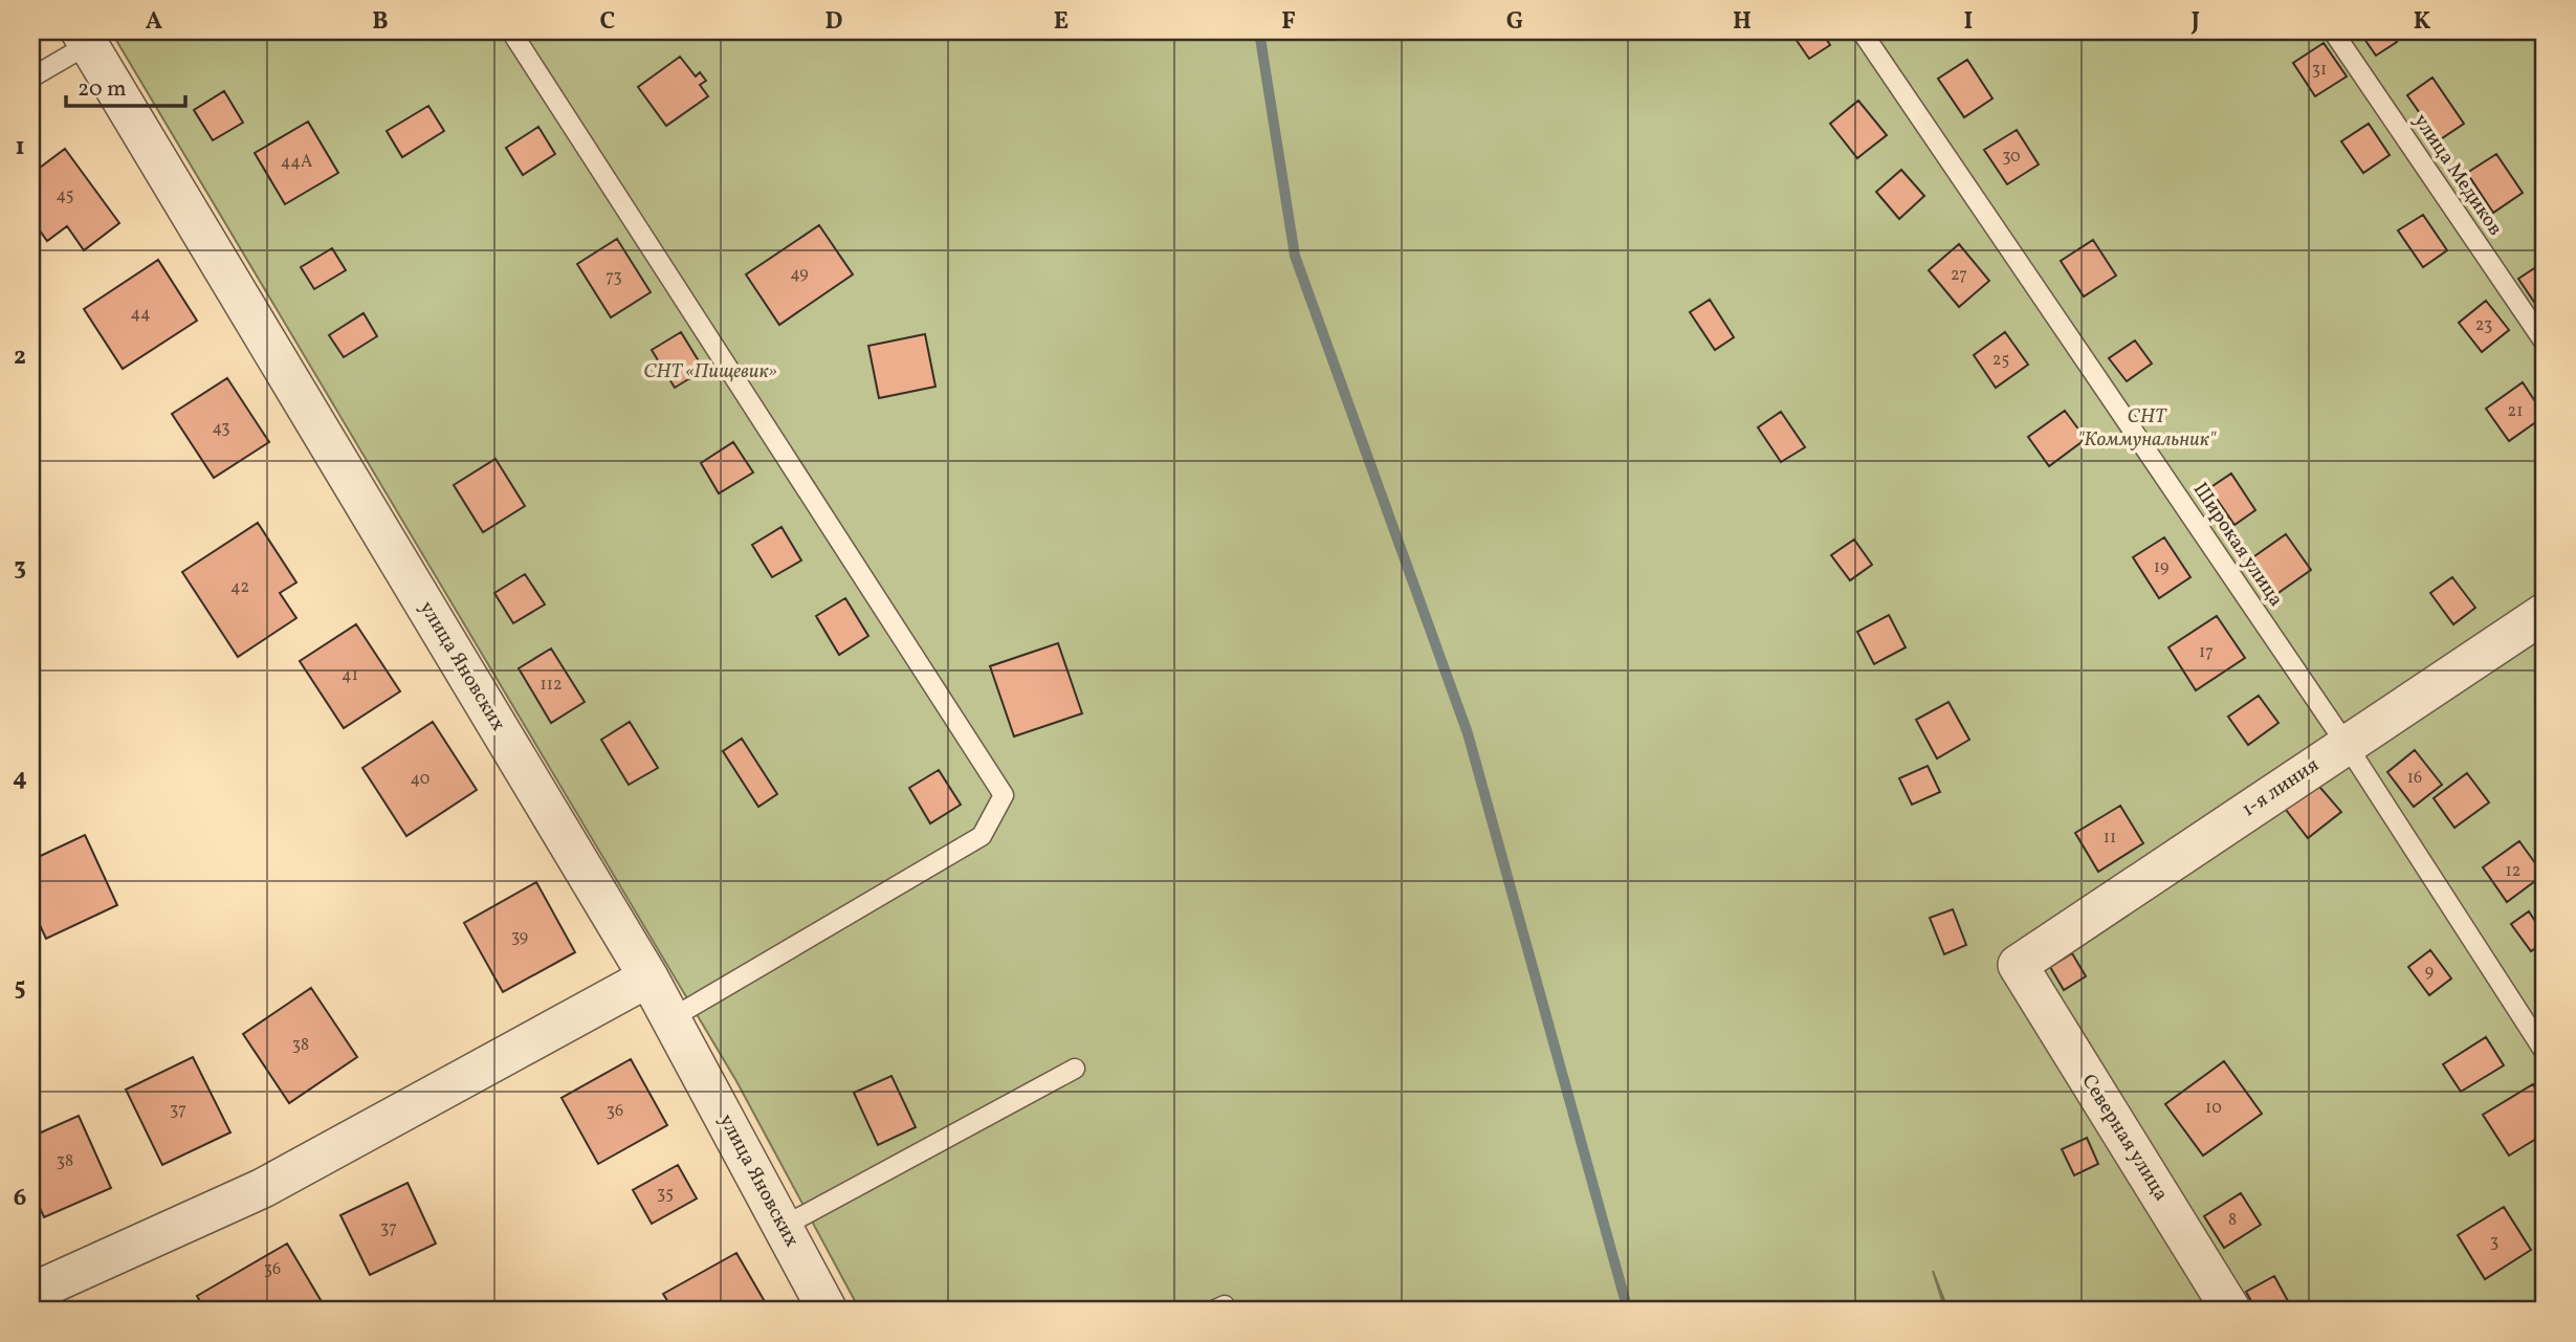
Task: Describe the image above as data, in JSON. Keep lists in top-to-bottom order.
{
  "streets": {
    "street": ["улица Яновских", "1-я линия", "Северная улица"],
    "lane": ["улица Медиков", "Широкая улица"]
  },
  "crossings": [
    ["Широкая улица", "1-я линия"],
    ["1-я линия", "Северная улица"]
  ],
  "parks": ["СНТ «Пищевик»", "СНТ \"Коммунальник\""],
  "house_numbers": [
    "31",
    "30",
    "44А",
    "45",
    "49",
    "27",
    "73",
    "44",
    "23",
    "25",
    "21",
    "43",
    "19",
    "42",
    "17",
    "41",
    "112",
    "16",
    "40",
    "11",
    "12",
    "39",
    "9",
    "38",
    "10",
    "37",
    "36",
    "38",
    "35",
    "8",
    "37",
    "3",
    "36"
  ],
  "scale_bar": "20 m",
  "grid": {
    "columns": [
      "A",
      "B",
      "C",
      "D",
      "E",
      "F",
      "G",
      "H",
      "I",
      "J",
      "K"
    ],
    "rows": [
      "1",
      "2",
      "3",
      "4",
      "5",
      "6"
    ]
  }
}
